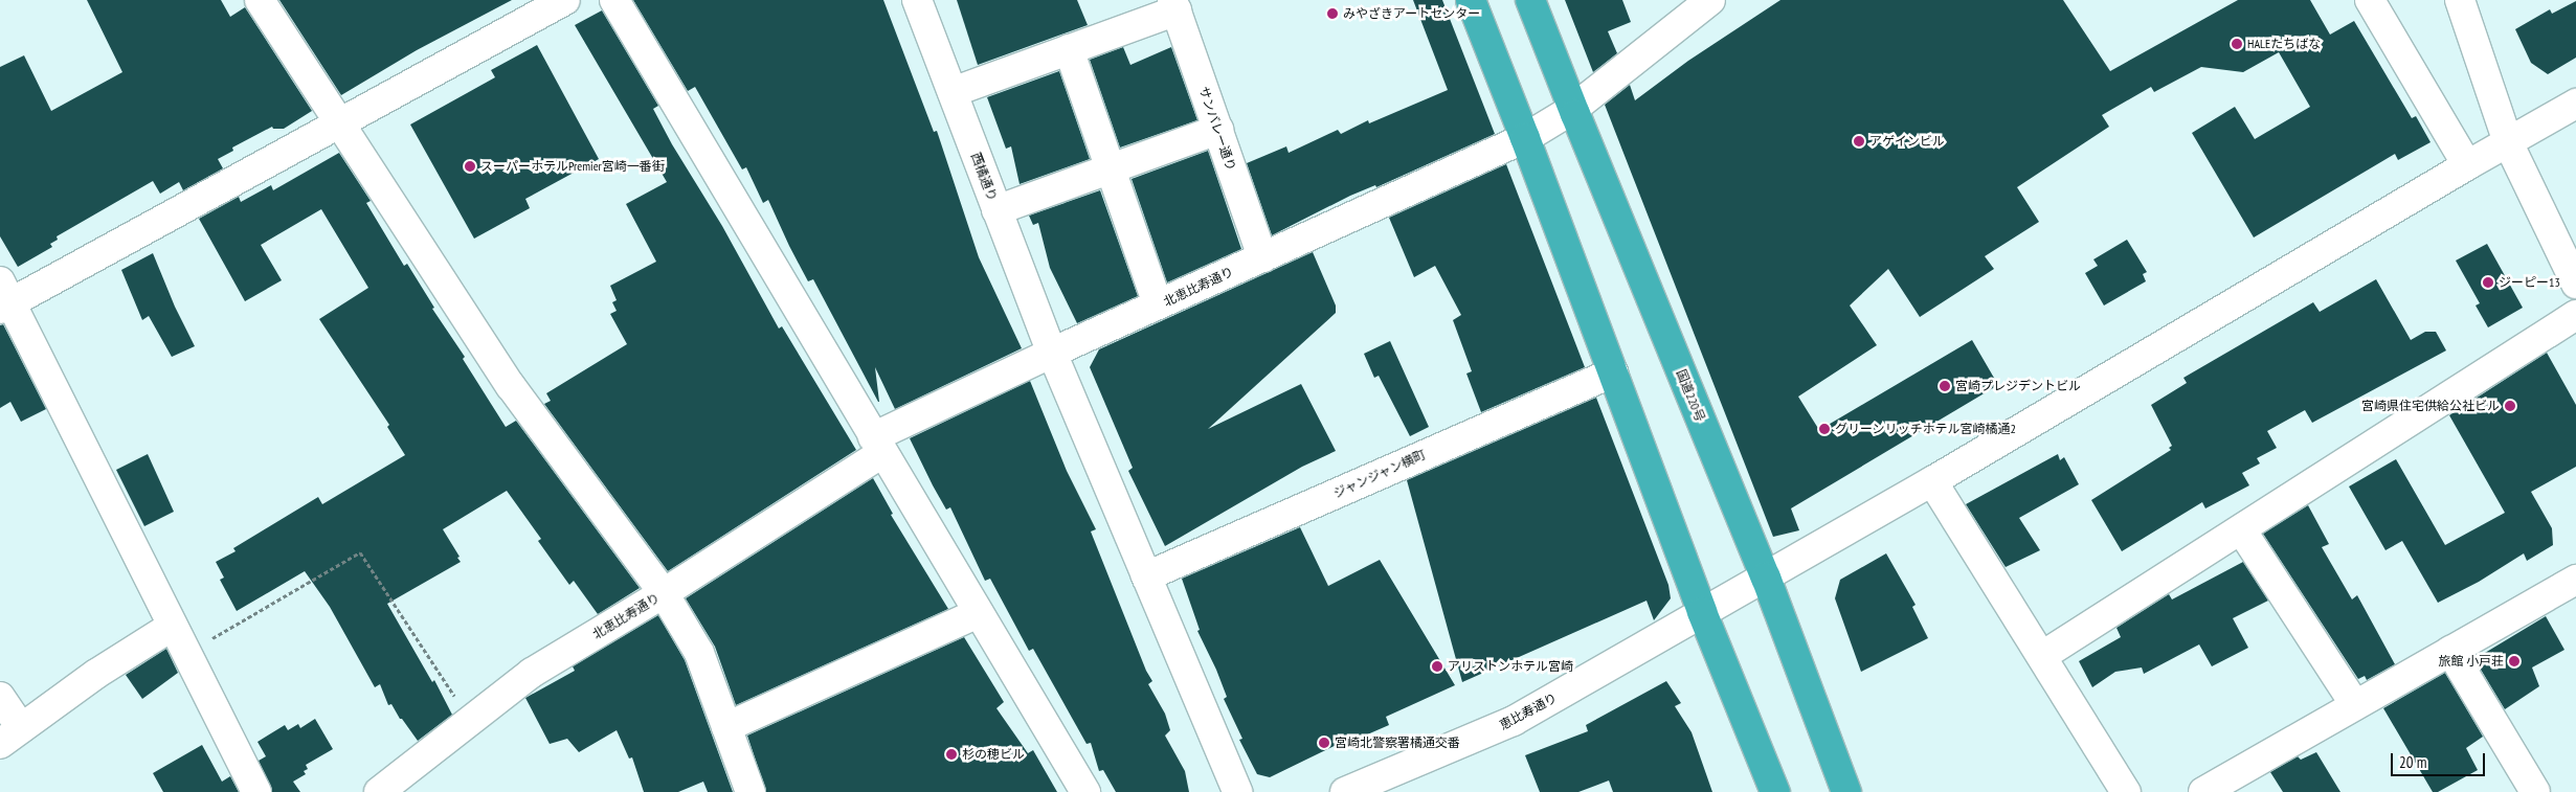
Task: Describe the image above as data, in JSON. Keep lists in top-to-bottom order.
{
  "streets": {
    "highway": ["国道220号"],
    "street": [
      "サンバレー通り",
      "西橘通り",
      "北恵比寿通り",
      "ジャンジャン横町",
      "恵比寿通り"
    ]
  },
  "crossings": [
    ["サンバレー通り", "北恵比寿通り"],
    ["西橘通り", "北恵比寿通り"],
    ["西橘通り", "ジャンジャン横町"],
    ["北恵比寿通り", "国道220号"],
    ["国道220号", "恵比寿通り"]
  ],
  "places": [
    "みやざきアートセンター",
    "HALEたちばな",
    "アゲインビル",
    "スーパーホテルPremier宮崎一番街",
    "ジーピー13",
    "宮崎プレジデントビル",
    "宮崎県住宅供給公社ビル",
    "グリーンリッチホテル宮崎橘通2",
    "旅館 小戸荘",
    "アリストンホテル宮崎",
    "宮崎北警察署橘通交番",
    "杉の穂ビル"
  ],
  "scale_bar": "20 m"
}
